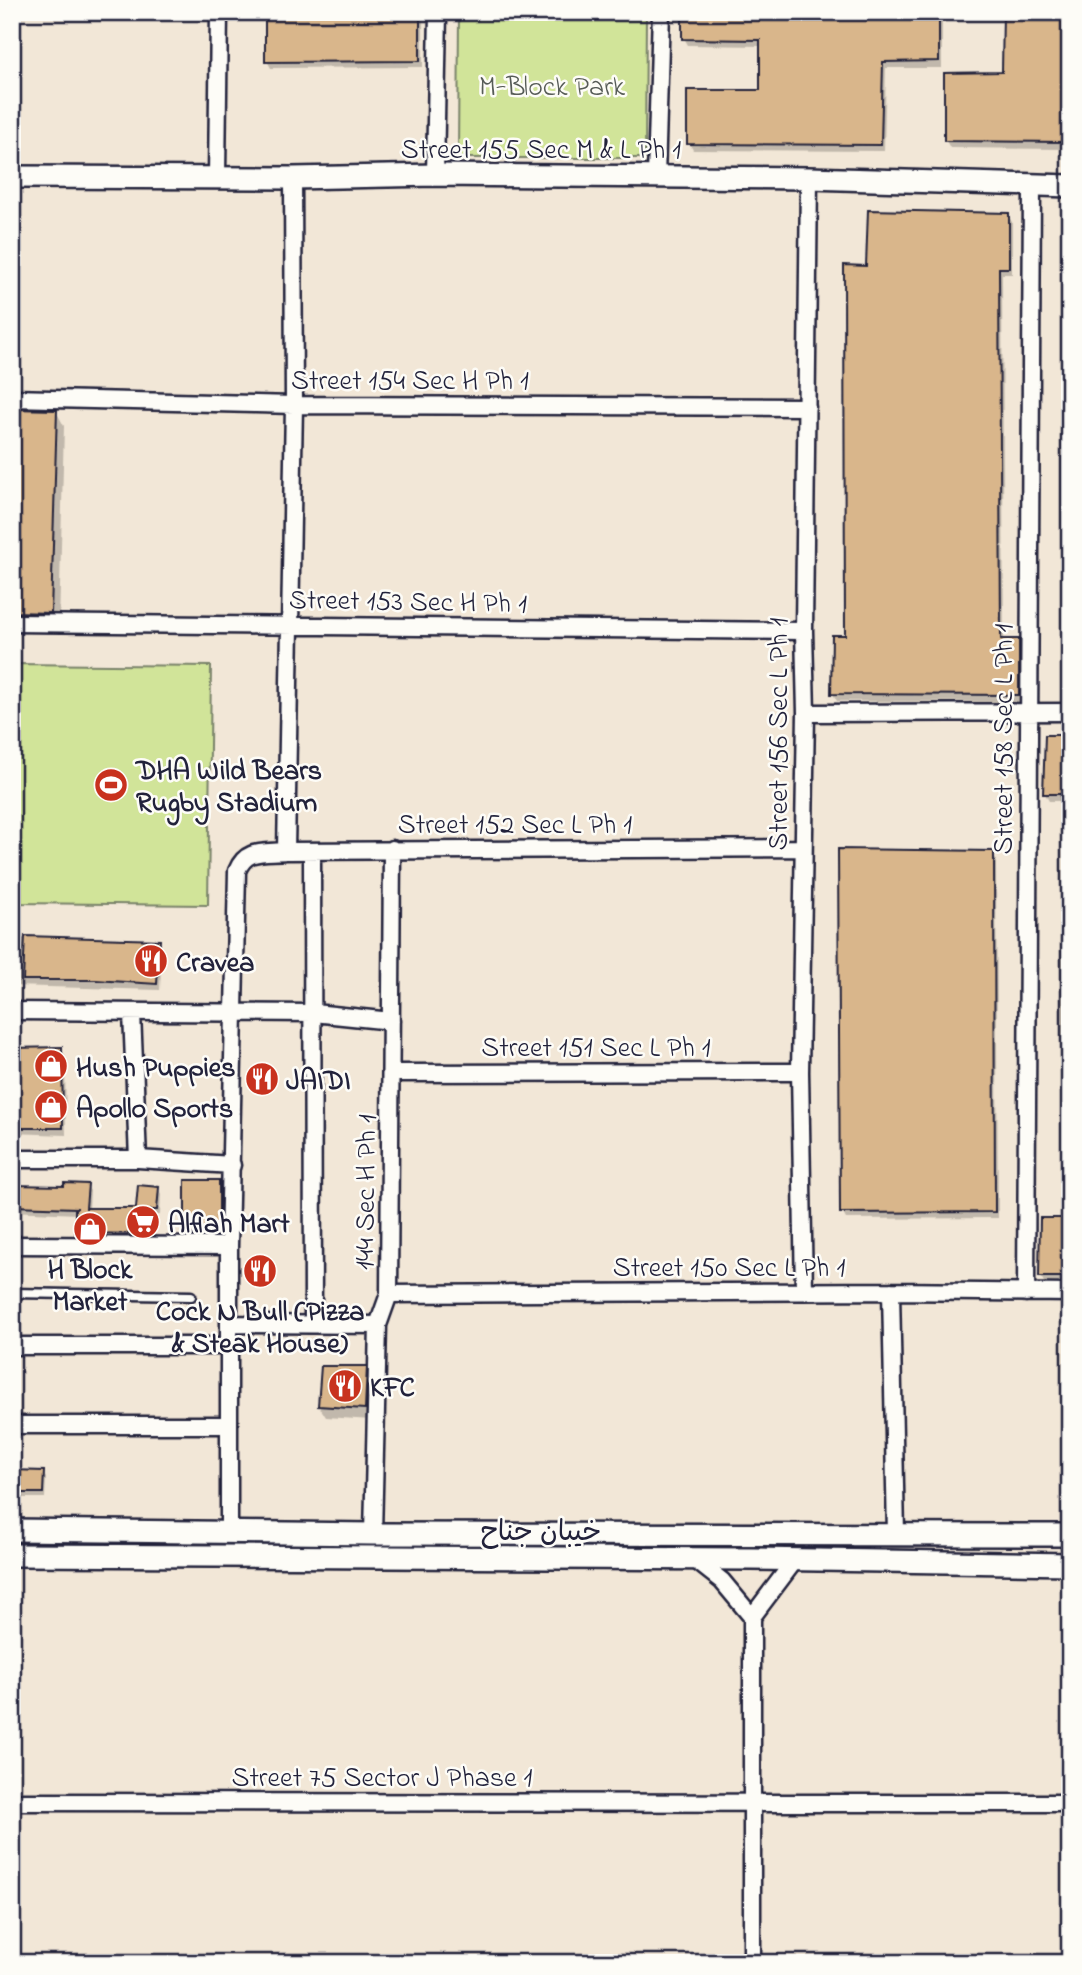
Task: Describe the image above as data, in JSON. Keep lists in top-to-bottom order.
{
  "streets": {
    "main road": ["Street 155 Sec M & L Ph 1", "خیبان جناح"],
    "street": [
      "Street 154 Sec H Ph 1",
      "Street 153 Sec H Ph 1",
      "Street 156 Sec L Ph 1",
      "Street 158 Sec L Ph 1",
      "Street 152 Sec L Ph 1",
      "Street 151 Sec L Ph 1",
      "144 Sec H Ph 1",
      "Street 150 Sec L Ph 1",
      "Street 75 Sector J Phase 1"
    ]
  },
  "crossings": [
    ["Street 155 Sec M & L Ph 1", "Street 156 Sec L Ph 1"],
    ["Street 155 Sec M & L Ph 1", "Street 158 Sec L Ph 1"],
    ["Street 154 Sec H Ph 1", "Street 156 Sec L Ph 1"],
    ["Street 153 Sec H Ph 1", "Street 156 Sec L Ph 1"],
    ["Street 156 Sec L Ph 1", "Street 152 Sec L Ph 1"],
    ["Street 156 Sec L Ph 1", "Street 151 Sec L Ph 1"],
    ["Street 156 Sec L Ph 1", "Street 150 Sec L Ph 1"],
    ["Street 158 Sec L Ph 1", "Street 150 Sec L Ph 1"],
    ["Street 152 Sec L Ph 1", "144 Sec H Ph 1"],
    ["Street 151 Sec L Ph 1", "144 Sec H Ph 1"],
    ["144 Sec H Ph 1", "Street 150 Sec L Ph 1"],
    ["144 Sec H Ph 1", "خیبان جناح"]
  ],
  "parks": ["M-Block Park"],
  "places": {
    "sports": ["DHA Wild Bears Rugby Stadium"],
    "restaurant": [
      "Cravea",
      "JAIDI",
      "Cock N Bull (Pizza & Steak House)",
      "KFC"
    ],
    "shop": ["Hush Puppies", "Apollo Sports", "H Block Market"],
    "supermarket": ["Alflah Mart"]
  }
}
